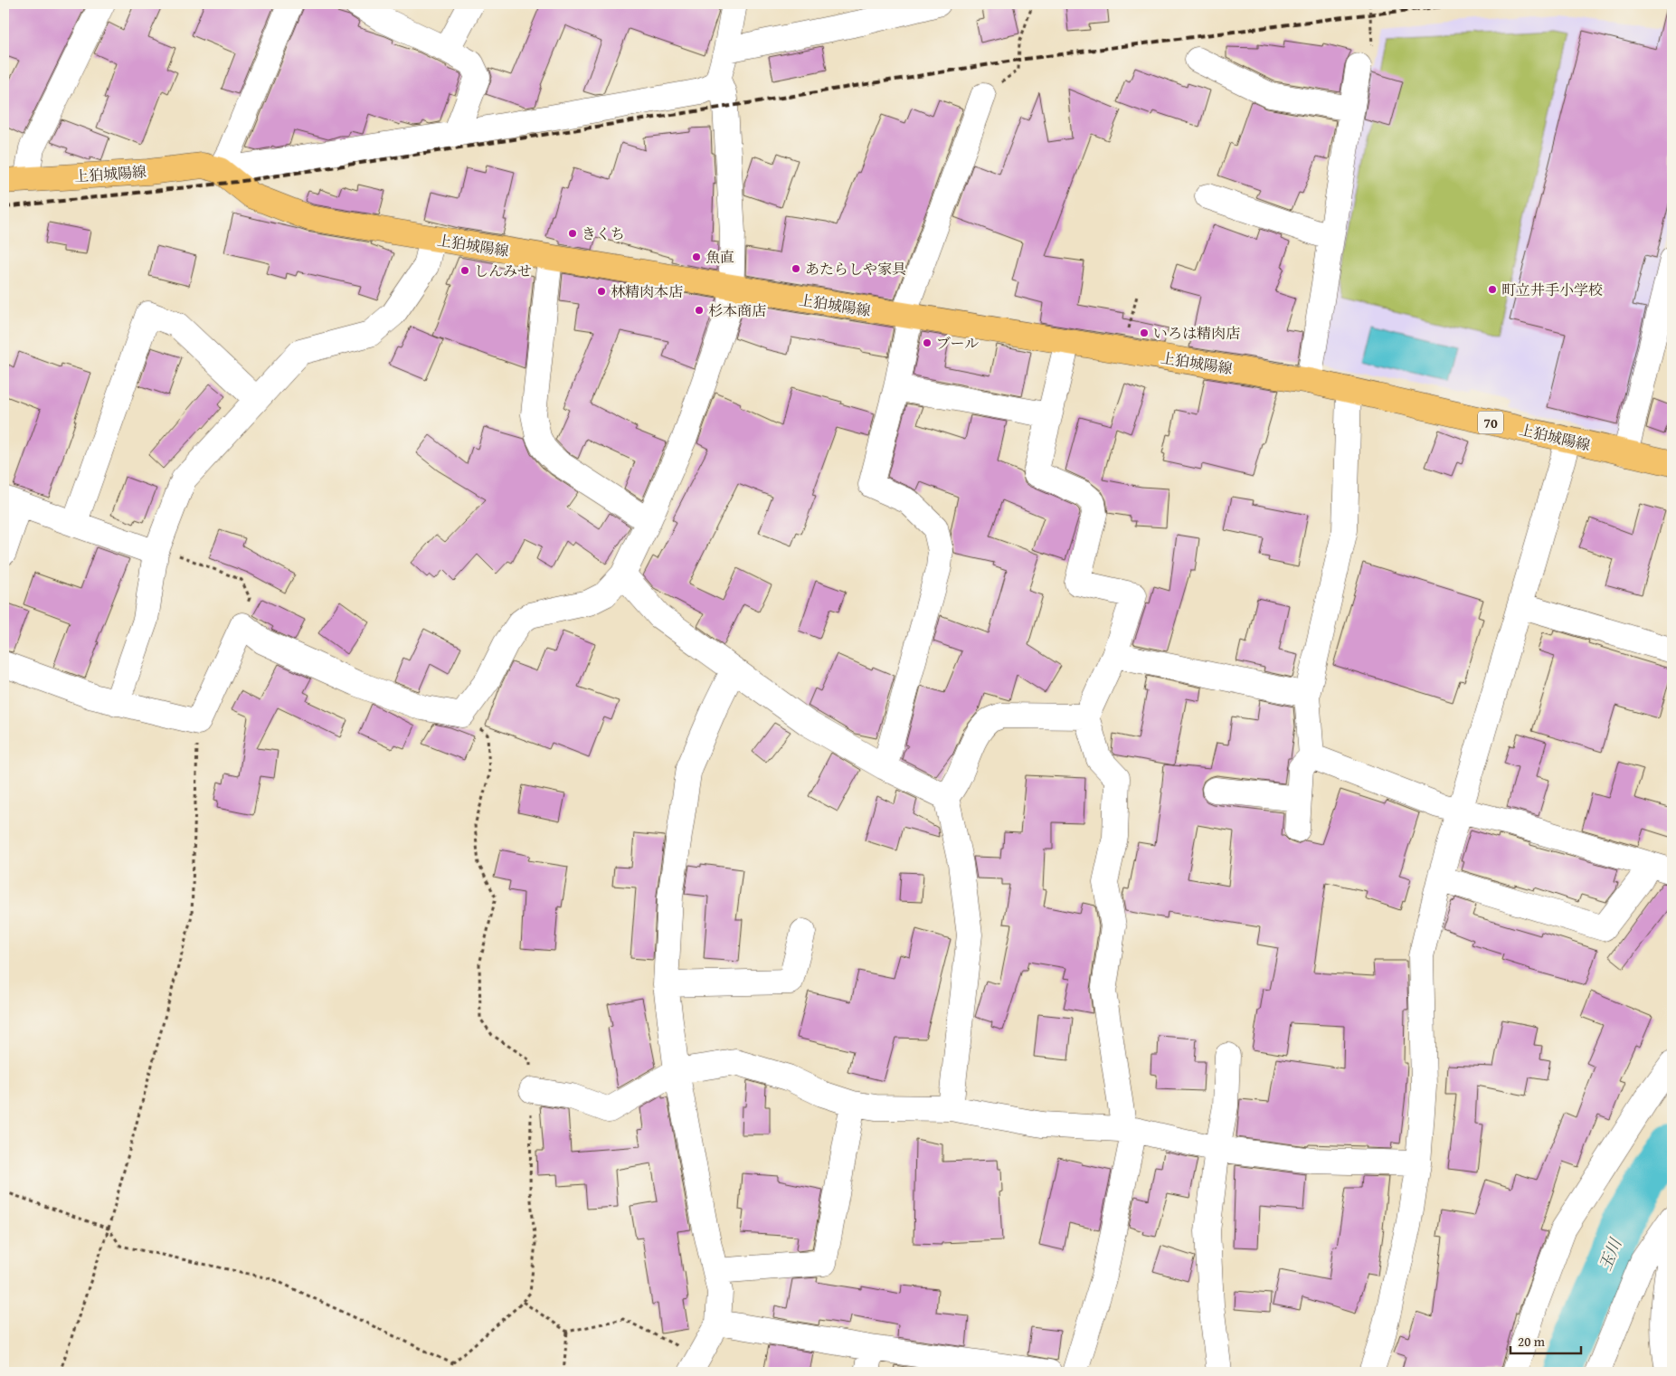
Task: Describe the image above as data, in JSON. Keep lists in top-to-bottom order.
{
  "streets": {
    "main road": ["上狛城陽線", "70"]
  },
  "water": ["玉川"],
  "places": [
    "きくち",
    "魚直",
    "あたらしや家具",
    "しんみせ",
    "町立井手小学校",
    "林精肉本店",
    "杉本商店",
    "いろは精肉店",
    "ブール"
  ],
  "scale_bar": "20 m"
}
